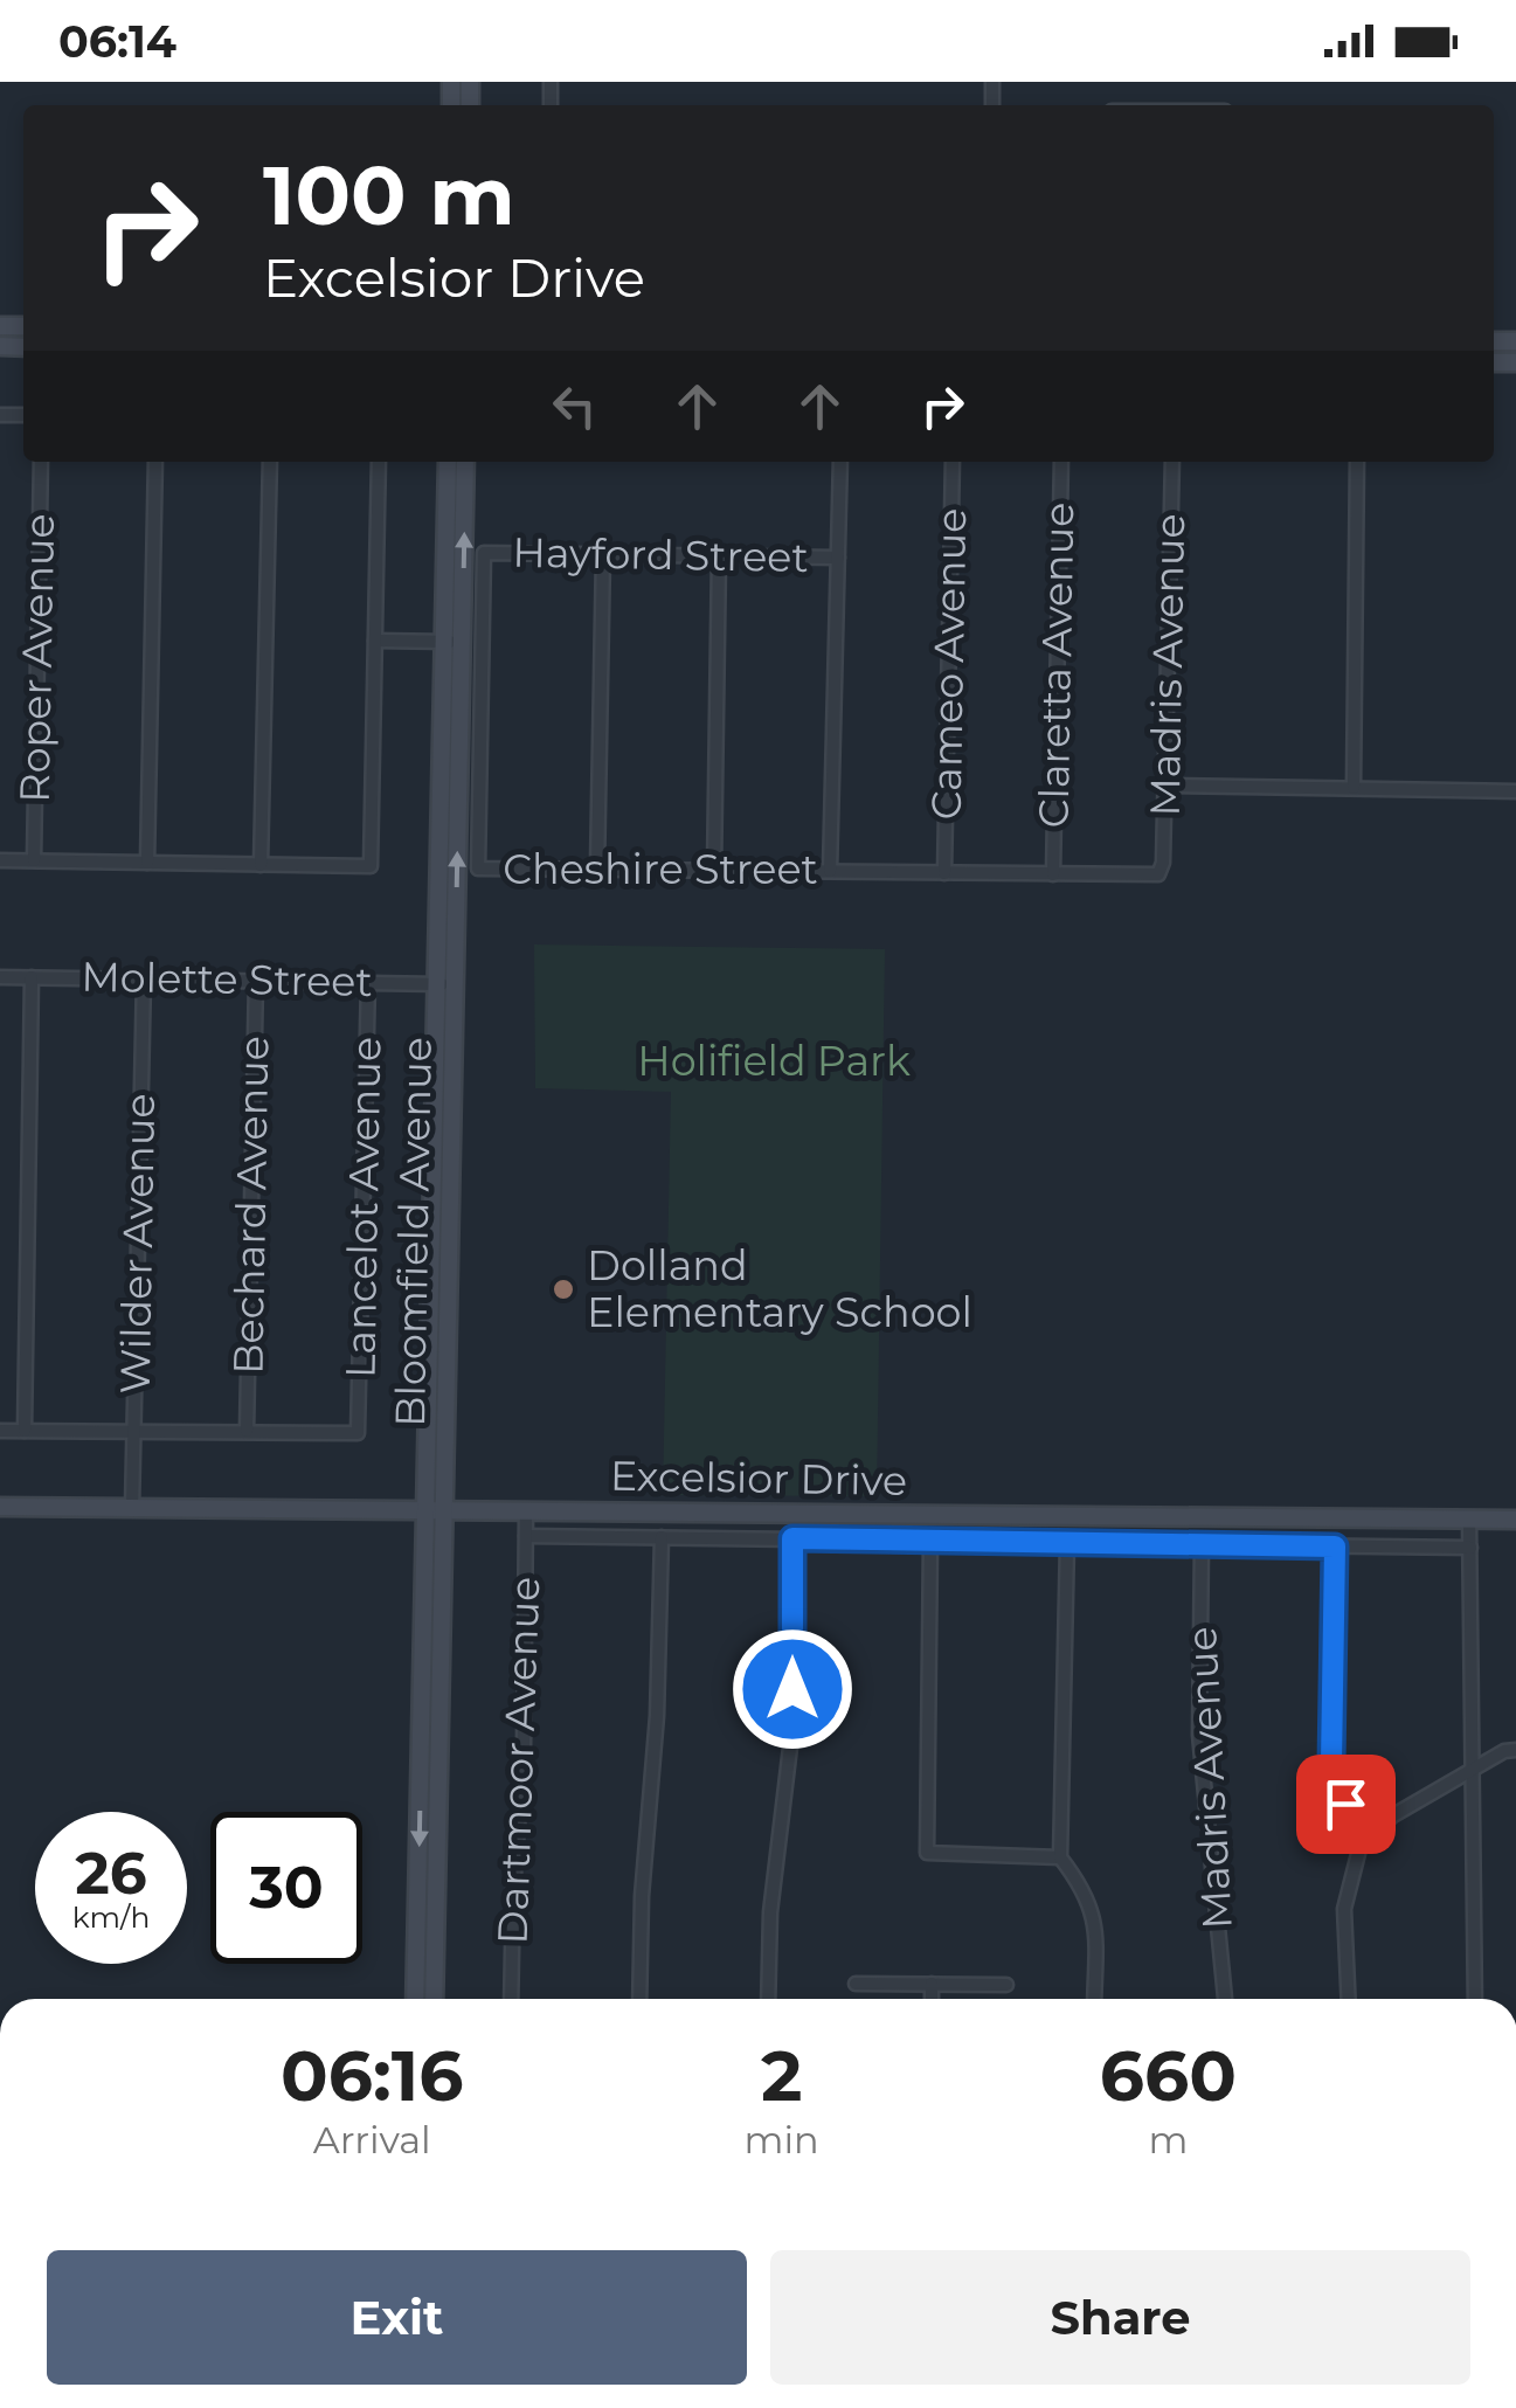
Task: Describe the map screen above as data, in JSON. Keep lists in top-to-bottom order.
{
  "streets": {
    "main road": ["Bloomfield Avenue", "Excelsior Drive"],
    "street": [
      "Hayford Street",
      "Roper Avenue",
      "Cameo Avenue",
      "Claretta Avenue",
      "Madris Avenue",
      "Cheshire Street",
      "Molette Street",
      "Bechard Avenue",
      "Lancelot Avenue",
      "Wilder Avenue",
      "Dartmoor Avenue"
    ]
  },
  "crossings": [
    ["Hayford Street", "Cheshire Street"],
    ["Cameo Avenue", "Cheshire Street"],
    ["Claretta Avenue", "Cheshire Street"],
    ["Madris Avenue", "Cheshire Street"],
    ["Madris Avenue", "Excelsior Drive"],
    ["Molette Street", "Bechard Avenue"],
    ["Molette Street", "Lancelot Avenue"],
    ["Molette Street", "Bloomfield Avenue"],
    ["Molette Street", "Wilder Avenue"],
    ["Bechard Avenue", "Lancelot Avenue"],
    ["Bloomfield Avenue", "Excelsior Drive"],
    ["Wilder Avenue", "Excelsior Drive"],
    ["Excelsior Drive", "Dartmoor Avenue"]
  ],
  "parks": ["Holifield Park"],
  "places": ["Dolland Elementary School"],
  "page": {
    "status": "06:14",
    "turn": ["100 m", "Excelsior Drive"],
    "speed": "26 km/h",
    "limit": "30",
    "eta": [
      "06:16",
      "Arrival",
      "2",
      "min",
      "660",
      "m"
    ],
    "buttons": ["Exit", "Share"]
  }
}
